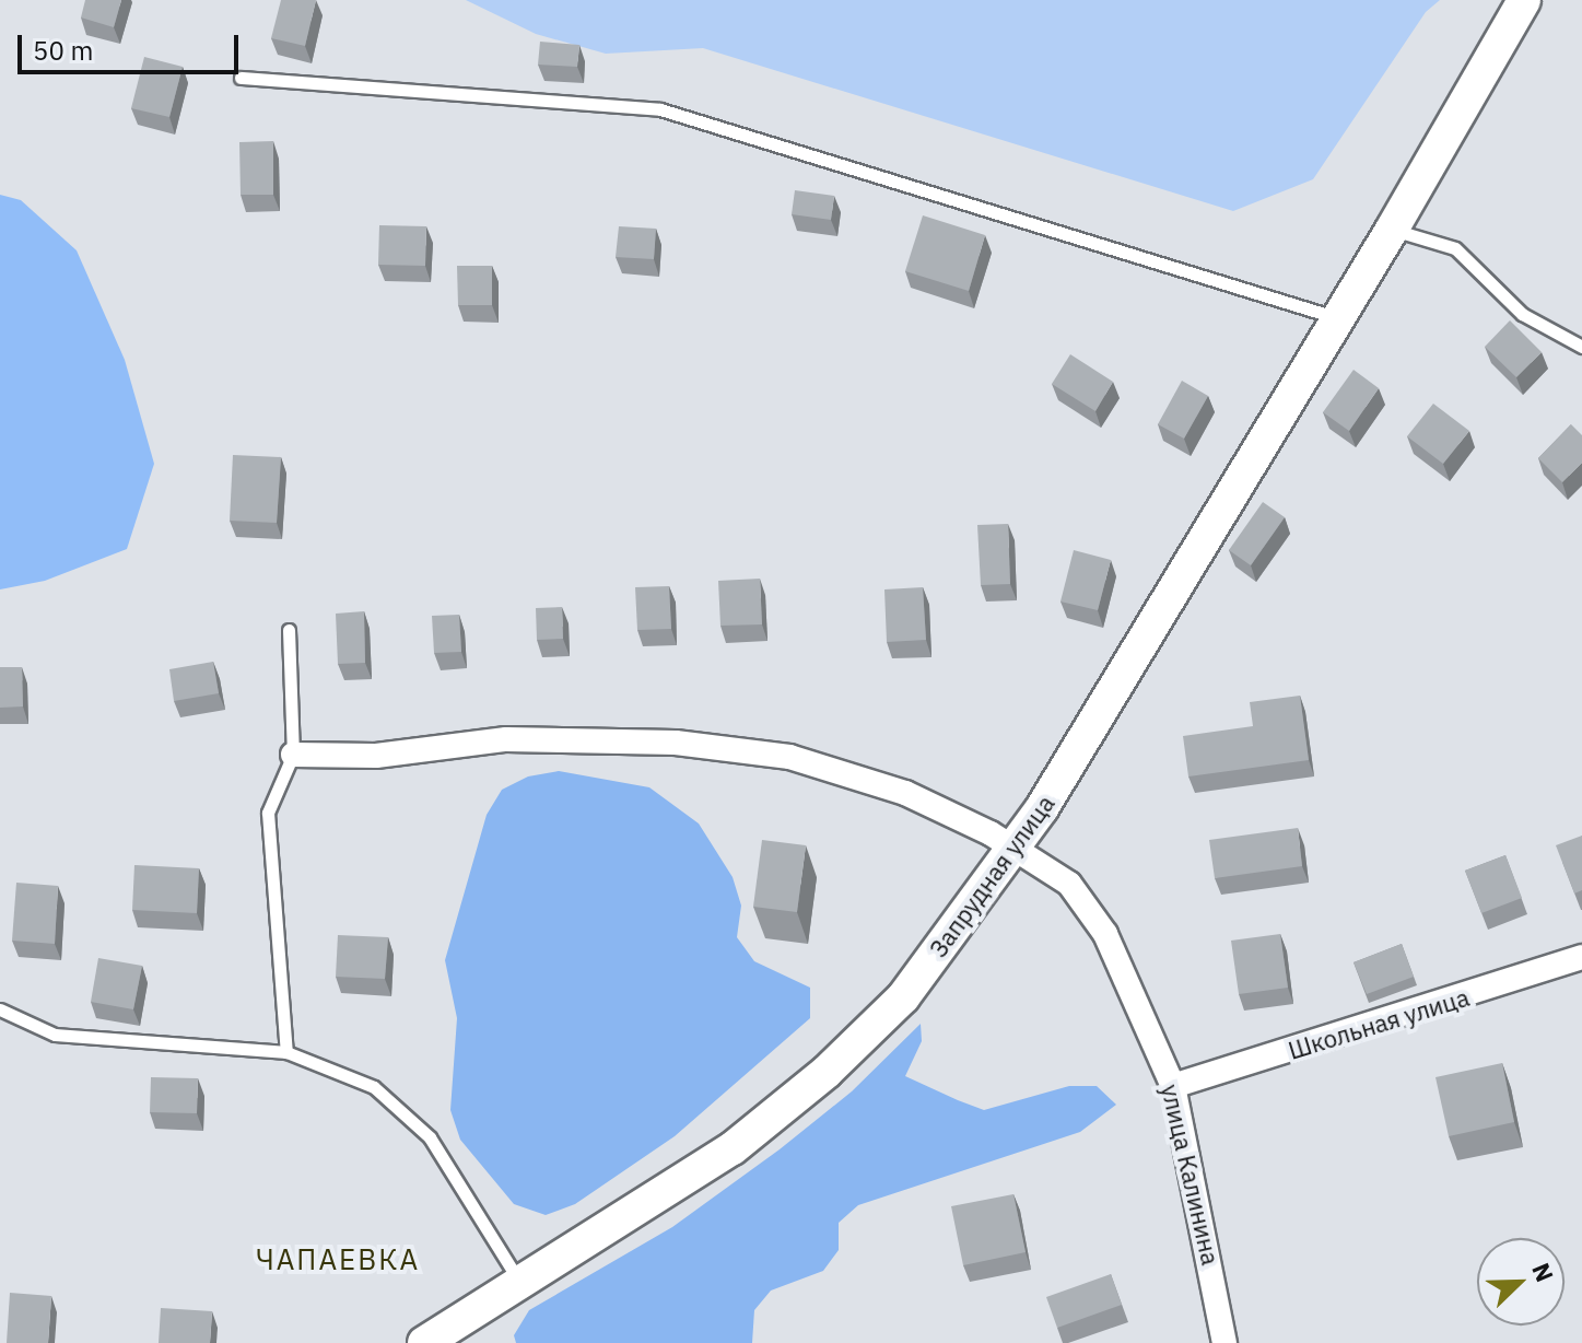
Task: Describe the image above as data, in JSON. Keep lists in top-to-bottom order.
{
  "streets": {
    "street": ["Запрудная улица", "Школьная улица", "улица Калинина"]
  },
  "crossings": [
    ["Запрудная улица", "улица Калинина"],
    ["Школьная улица", "улица Калинина"]
  ],
  "districts": ["ЧАПАЕВКА"],
  "scale_bar": "50 m",
  "north": "top right"
}
